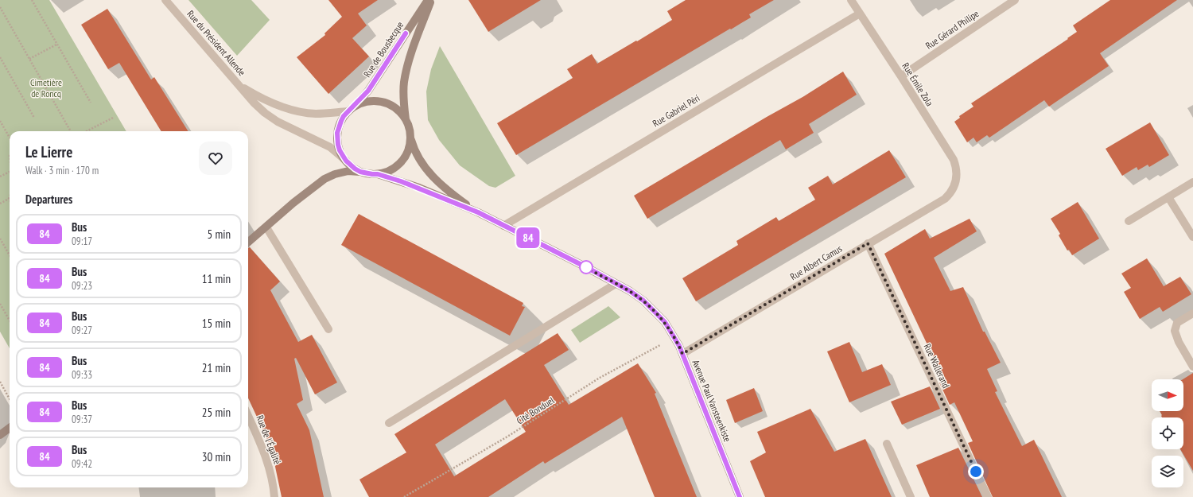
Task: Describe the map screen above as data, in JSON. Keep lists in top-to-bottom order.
{
  "streets": {
    "street": [
      "Rue Gérard Philipe",
      "Rue du Président Allende",
      "Rue de Bousbecque",
      "Rue Émile Zola",
      "Rue Gabriel Péri",
      "Rue Albert Camus",
      "Rue Wallerand",
      "Avenue Paul Vansteenkiste",
      "Rue de l'Égalité"
    ],
    "path": ["Cité Bonduel"]
  },
  "crossings": [
    ["Rue Gérard Philipe", "Rue Émile Zola"],
    ["Rue du Président Allende", "Rue de Bousbecque"],
    ["Rue du Président Allende", "Avenue Paul Vansteenkiste"],
    ["Rue de Bousbecque", "Avenue Paul Vansteenkiste"],
    ["Rue Émile Zola", "Rue Gabriel Péri"],
    ["Rue Émile Zola", "Rue Albert Camus"],
    ["Rue Gabriel Péri", "Avenue Paul Vansteenkiste"],
    ["Rue Albert Camus", "Rue Wallerand"],
    ["Rue Albert Camus", "Avenue Paul Vansteenkiste"],
    ["Avenue Paul Vansteenkiste", "Cité Bonduel"]
  ],
  "parks": ["Cimetière de Roncq"],
  "lines": ["bus line 84"],
  "north": "right",
  "page": {
    "on_map": "84",
    "heading": [
      ["Le Lierre", "Walk · 3 min · 170 m"],
      "Departures"
    ],
    "list": [
      {
        "mark": "84",
        "name": "Bus",
        "note": "09:17",
        "value": "5 min"
      },
      {
        "mark": "84",
        "name": "Bus",
        "note": "09:23",
        "value": "11 min"
      },
      {
        "mark": "84",
        "name": "Bus",
        "note": "09:27",
        "value": "15 min"
      },
      {
        "mark": "84",
        "name": "Bus",
        "note": "09:33",
        "value": "21 min"
      },
      {
        "mark": "84",
        "name": "Bus",
        "note": "09:37",
        "value": "25 min"
      },
      {
        "mark": "84",
        "name": "Bus",
        "note": "09:42",
        "value": "30 min"
      }
    ]
  }
}
